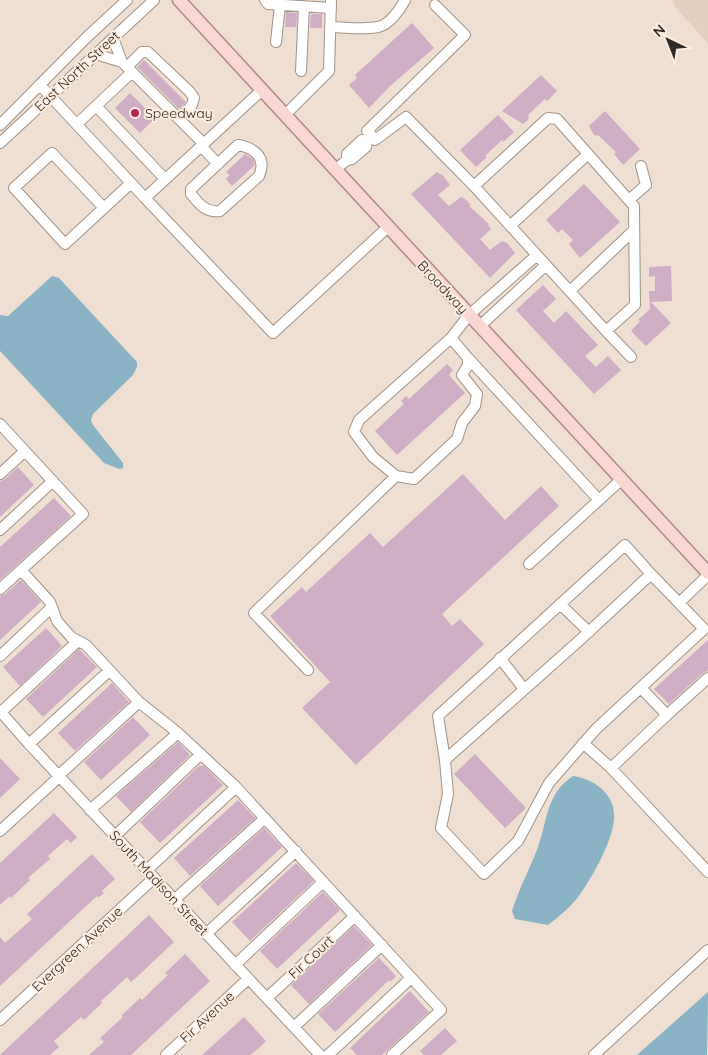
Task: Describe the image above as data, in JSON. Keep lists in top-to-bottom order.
{
  "streets": {
    "main road": ["Broadway"],
    "street": [
      "East North Street",
      "South Madison Street",
      "Evergreen Avenue",
      "Fir Court",
      "Fir Avenue"
    ]
  },
  "crossings": [
    ["South Madison Street", "Evergreen Avenue"],
    ["South Madison Street", "Fir Court"],
    ["South Madison Street", "Fir Avenue"]
  ],
  "places": ["Speedway"],
  "north": "top left"
}
